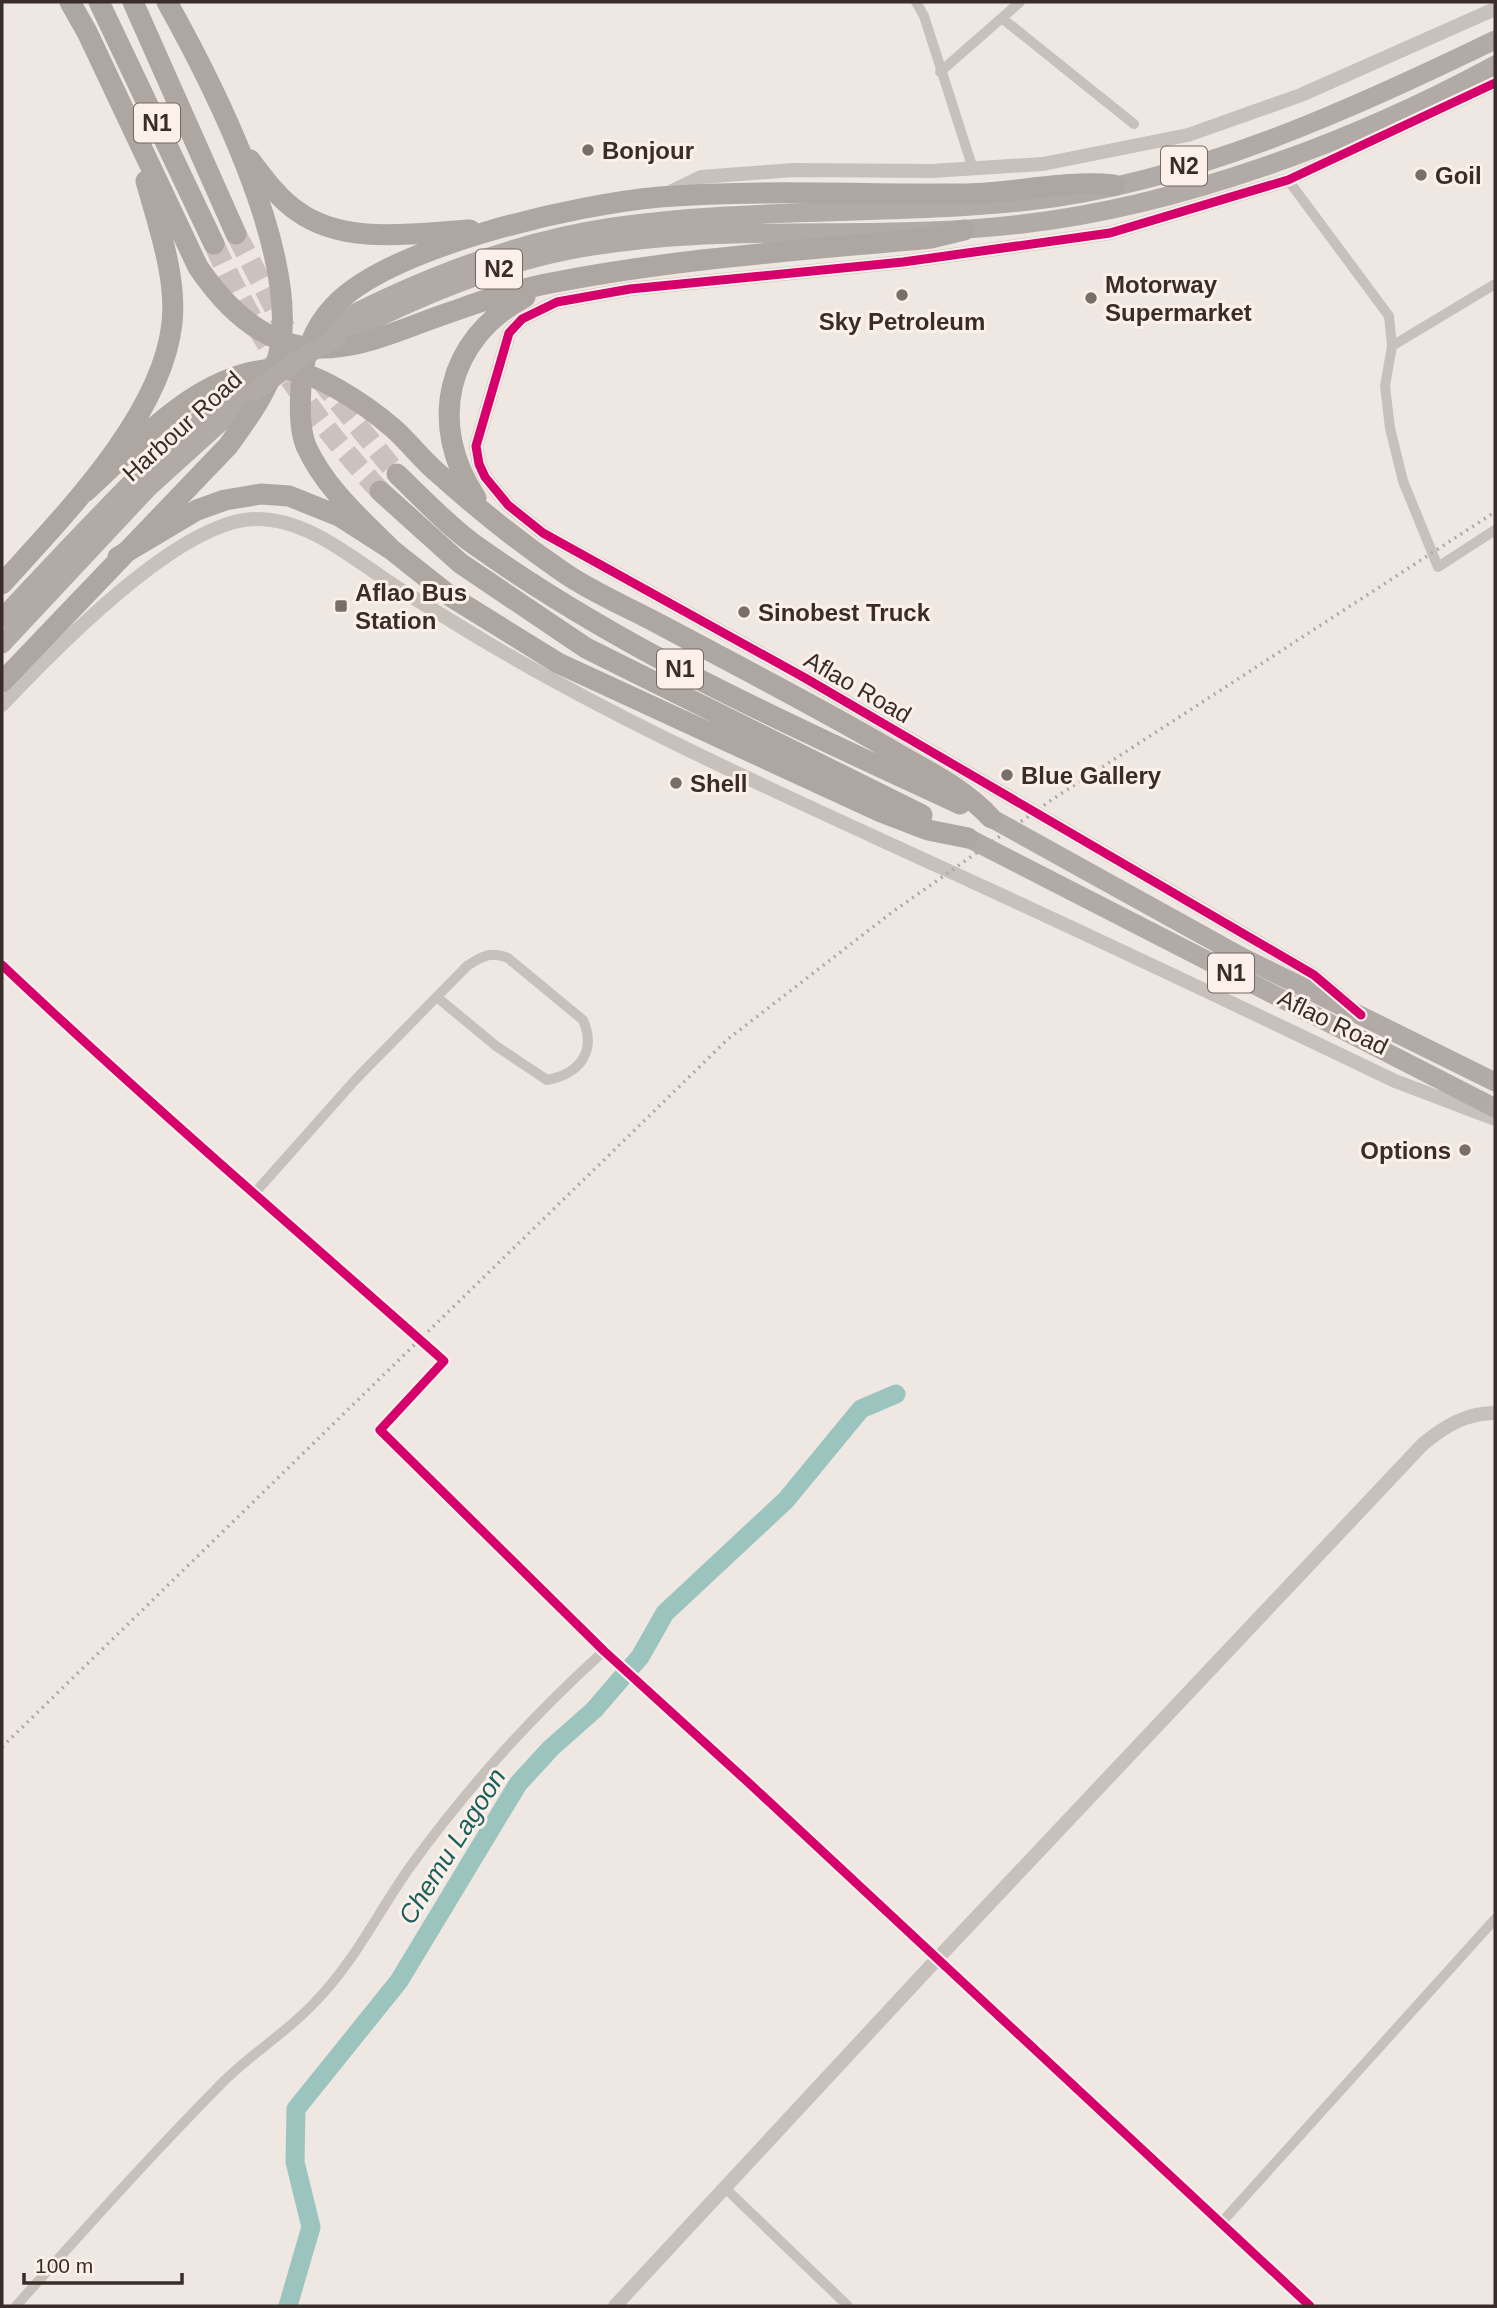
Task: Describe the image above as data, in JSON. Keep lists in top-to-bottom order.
{
  "streets": {
    "highway": [
      "N1",
      "N2",
      "Harbour Road",
      "Aflao Road"
    ]
  },
  "crossings": [
    ["N2", "Harbour Road"]
  ],
  "water": ["Chemu Lagoon"],
  "places": {
    "other": [
      "Bonjour",
      "Goil",
      "Sky Petroleum",
      "Motorway Supermarket",
      "Sinobest Truck",
      "Blue Gallery",
      "Shell",
      "Options"
    ],
    "transit": ["Aflao Bus Station"]
  },
  "scale_bar": "100 m"
}
